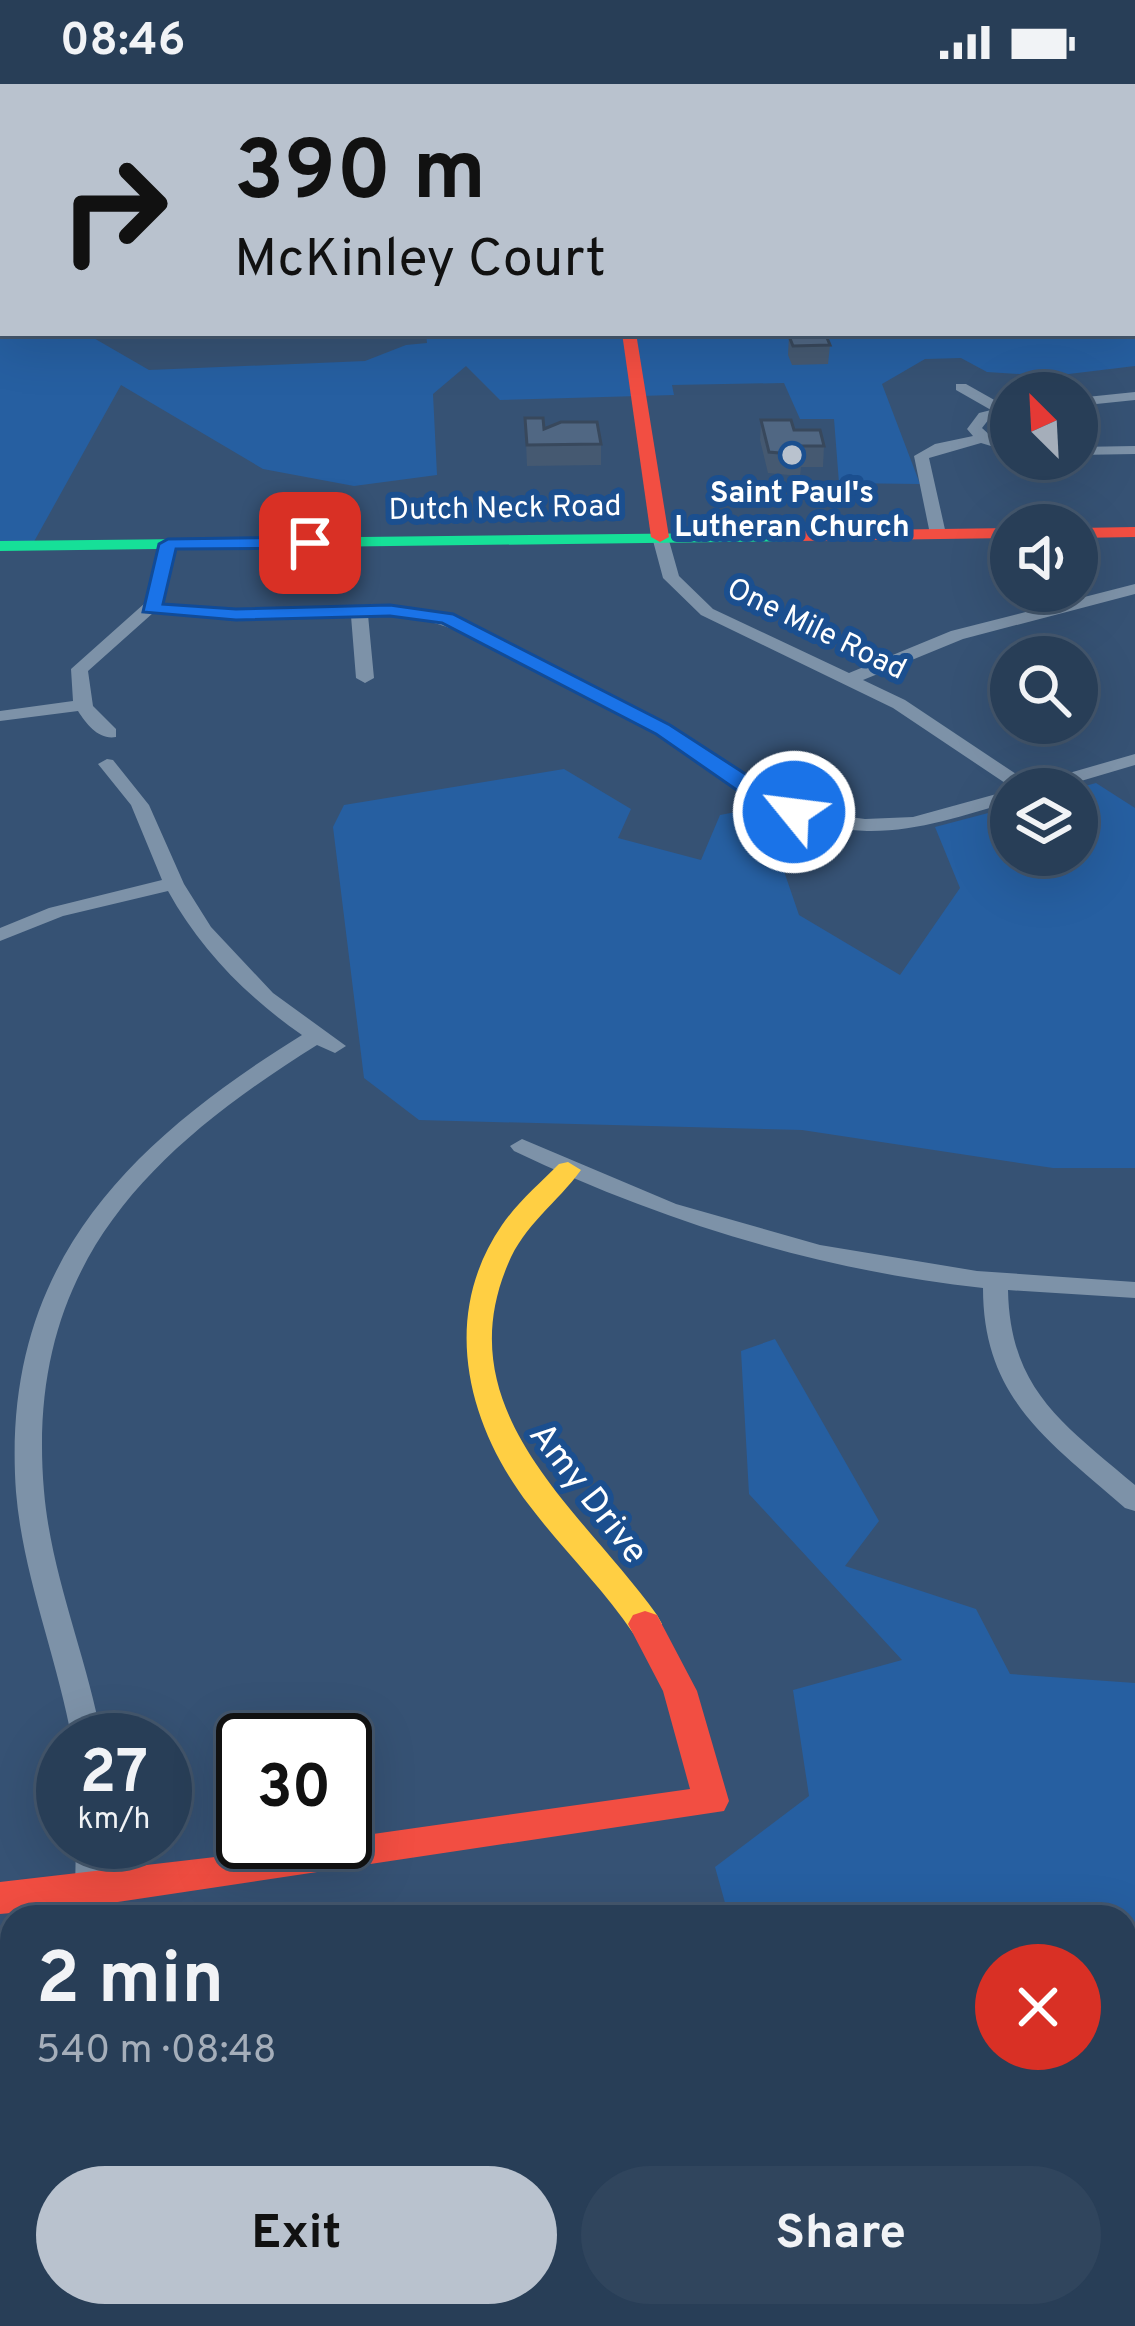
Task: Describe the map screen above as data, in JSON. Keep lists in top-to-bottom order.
{
  "streets": {
    "street": ["Dutch Neck Road", "One Mile Road", "Amy Drive"]
  },
  "crossings": [
    ["Dutch Neck Road", "One Mile Road"]
  ],
  "places": ["Saint Paul's Lutheran Church"],
  "north": "top left",
  "page": {
    "status": "08:46",
    "turn": ["390 m", "McKinley Court"],
    "speed": "27 km/h",
    "limit": "30",
    "heading": ["2 min", "540 m · 08:48"],
    "buttons": ["Exit", "Share"]
  }
}
